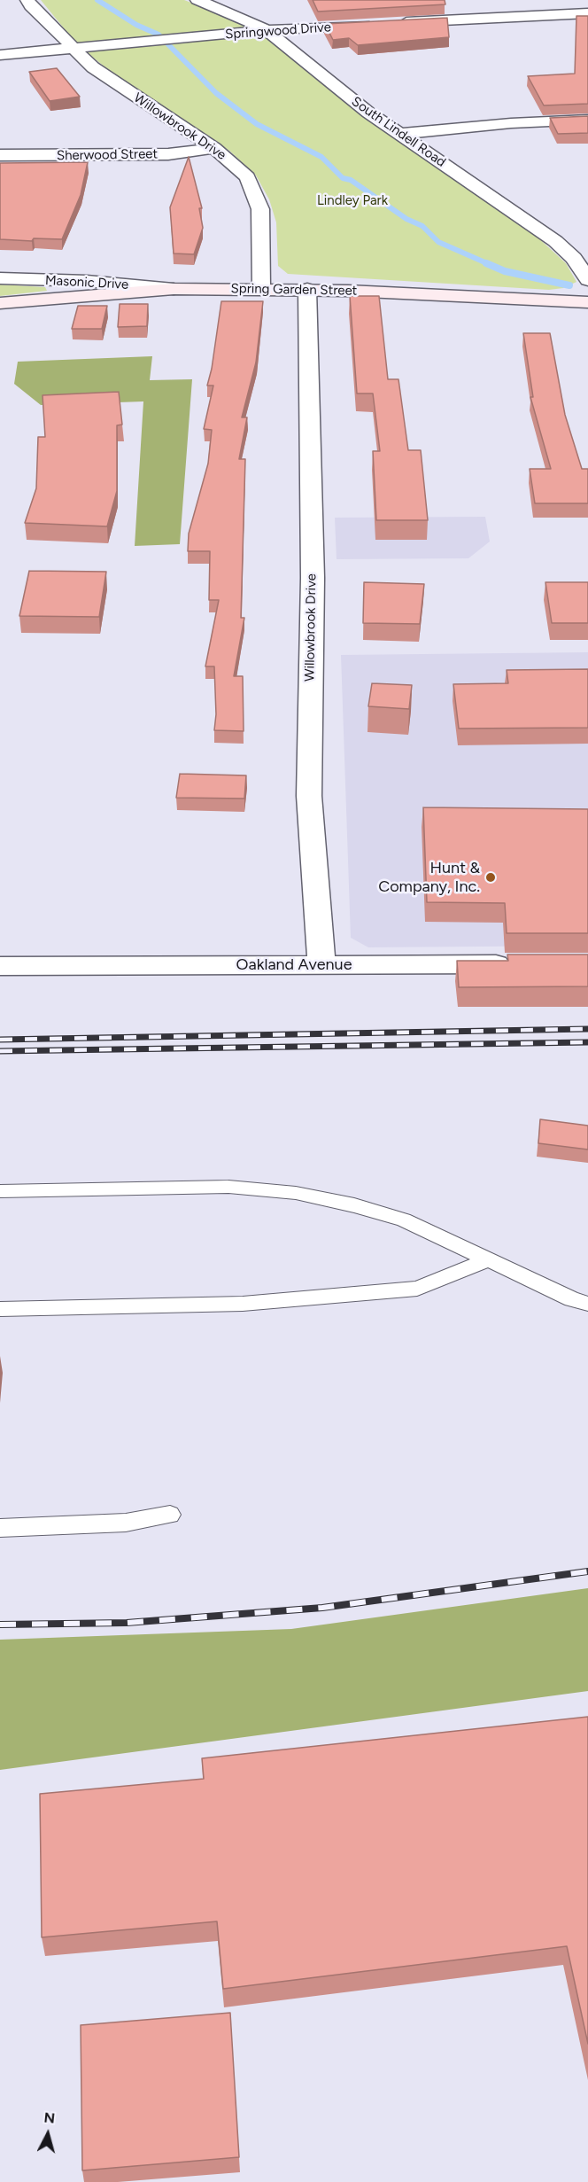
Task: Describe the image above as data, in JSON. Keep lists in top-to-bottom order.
{
  "streets": {
    "main road": ["Spring Garden Street"],
    "street": [
      "Springwood Drive",
      "Willowbrook Drive",
      "South Lindell Road",
      "Sherwood Street",
      "Masonic Drive",
      "Oakland Avenue"
    ]
  },
  "crossings": [
    ["Springwood Drive", "Willowbrook Drive"],
    ["Springwood Drive", "South Lindell Road"],
    ["Willowbrook Drive", "Sherwood Street"],
    ["Willowbrook Drive", "Spring Garden Street"],
    ["Willowbrook Drive", "Oakland Avenue"],
    ["Masonic Drive", "Spring Garden Street"]
  ],
  "parks": ["Lindley Park"],
  "places": ["Hunt & Company, Inc."],
  "north": "top"
}
